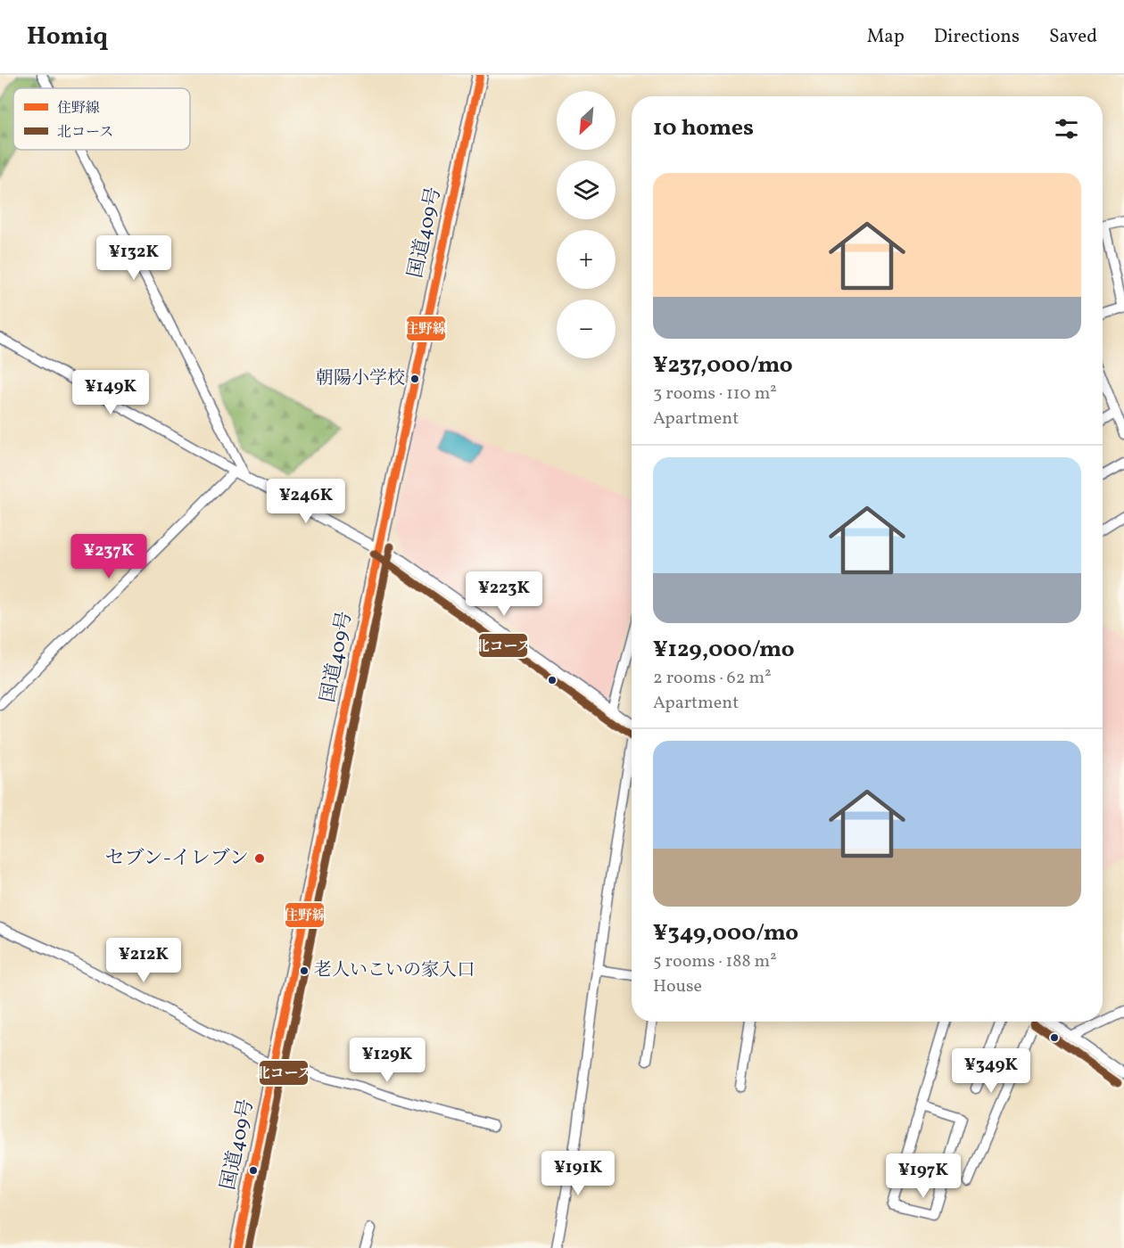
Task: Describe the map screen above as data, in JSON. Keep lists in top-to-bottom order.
{
  "streets": {
    "highway": ["国道409号"]
  },
  "places": ["朝陽小学校", "セブン-イレブン", "老人いこいの家入口"],
  "lines": ["transit line 住野線", "transit line 北コース"],
  "legend": ["住野線", "北コース"],
  "north": "bottom left",
  "page": {
    "header": "Homiq",
    "nav": ["Map", "Directions", "Saved"],
    "map_buttons": ["+", "−"],
    "heading": "10 homes",
    "list": [
      {
        "name": "¥237,000/mo",
        "note": "3 rooms · 110 m² · Apartment"
      },
      {
        "name": "¥129,000/mo",
        "note": "2 rooms · 62 m² · Apartment"
      },
      {
        "name": "¥349,000/mo",
        "note": "5 rooms · 188 m² · House"
      }
    ],
    "price": [
      "¥132K",
      "¥149K",
      "¥246K",
      "¥237K",
      "¥223K",
      "¥212K",
      "¥129K",
      "¥349K",
      "¥191K",
      "¥197K"
    ]
  }
}
